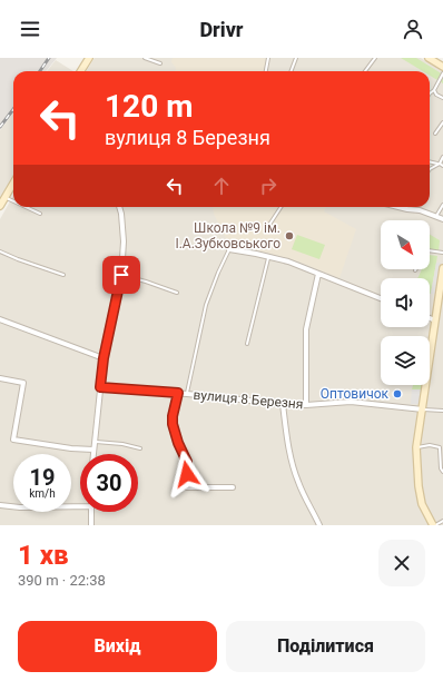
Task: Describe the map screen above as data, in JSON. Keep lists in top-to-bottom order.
{
  "streets": {
    "street": ["вулиця 8 Березня"]
  },
  "places": ["Школа №9 ім. І.А.Зубковського", "Оптовичок"],
  "north": "bottom right",
  "page": {
    "header": "Drivr",
    "turn": ["120 m", "вулиця 8 Березня"],
    "speed": "19 km/h",
    "limit": "30",
    "heading": ["1 хв", "390 m · 22:38"],
    "buttons": ["Вихід", "Поділитися"]
  }
}
